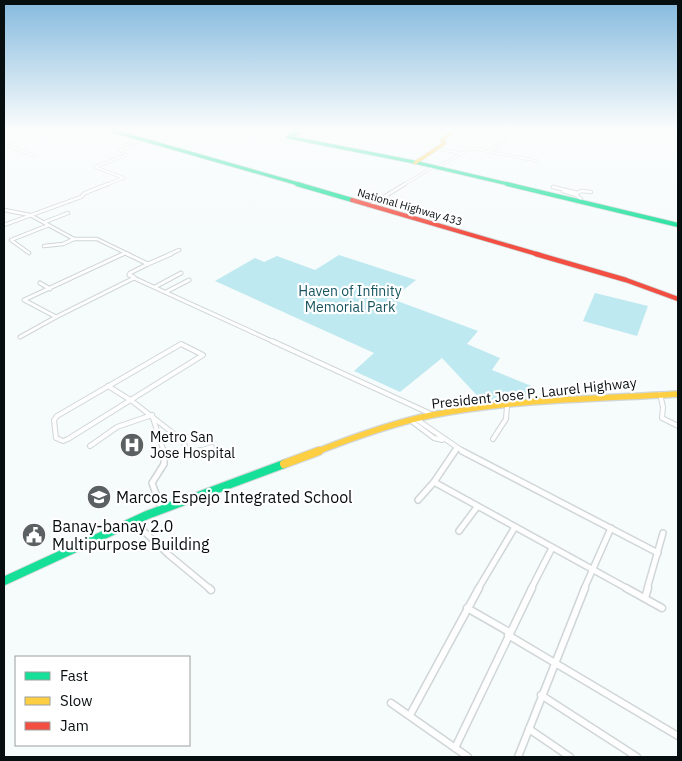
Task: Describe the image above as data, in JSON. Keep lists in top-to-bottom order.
{
  "streets": {
    "main road": ["National Highway 433", "President Jose P. Laurel Highway"]
  },
  "parks": ["Haven of Infinity Memorial Park"],
  "places": {
    "hospital": ["Metro San Jose Hospital"],
    "school or university": ["Marcos Espejo Integrated School"],
    "public building": ["Banay-banay 2.0 Multipurpose Building"]
  },
  "legend": ["Fast", "Slow", "Jam"]
}
